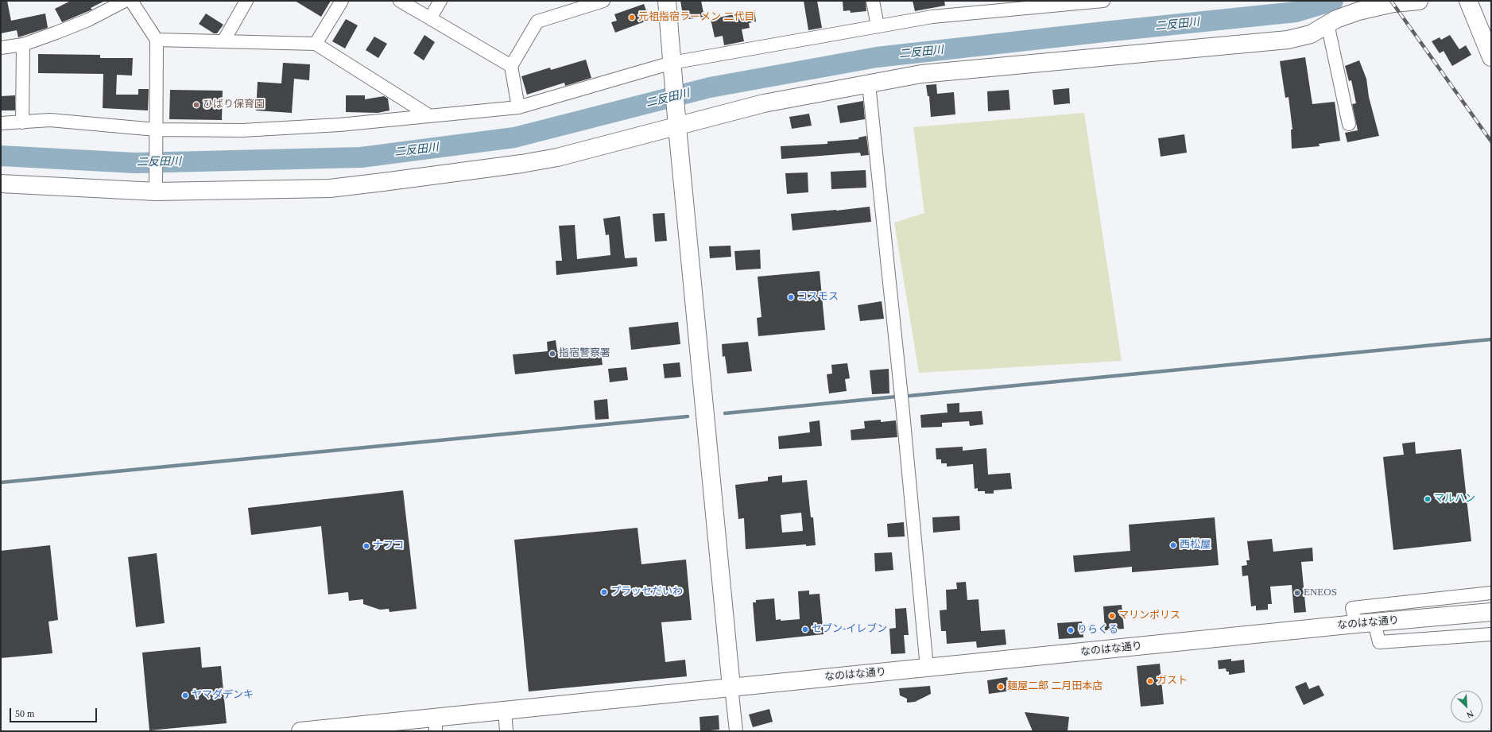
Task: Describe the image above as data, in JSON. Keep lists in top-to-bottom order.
{
  "streets": {
    "main road": ["なのはな通り"]
  },
  "water": ["二反田川"],
  "places": [
    "元祖指宿ラーメン 二代目",
    "ひばり保育園",
    "コスモス",
    "指宿警察署",
    "マルハン",
    "西松屋",
    "ナフコ",
    "プラッセだいわ",
    "ENEOS",
    "マリンポリス",
    "セブン-イレブン",
    "りらくる",
    "ガスト",
    "麺屋二郎 二月田本店",
    "ヤマダデンキ"
  ],
  "scale_bar": "50 m",
  "north": "bottom right"
}
